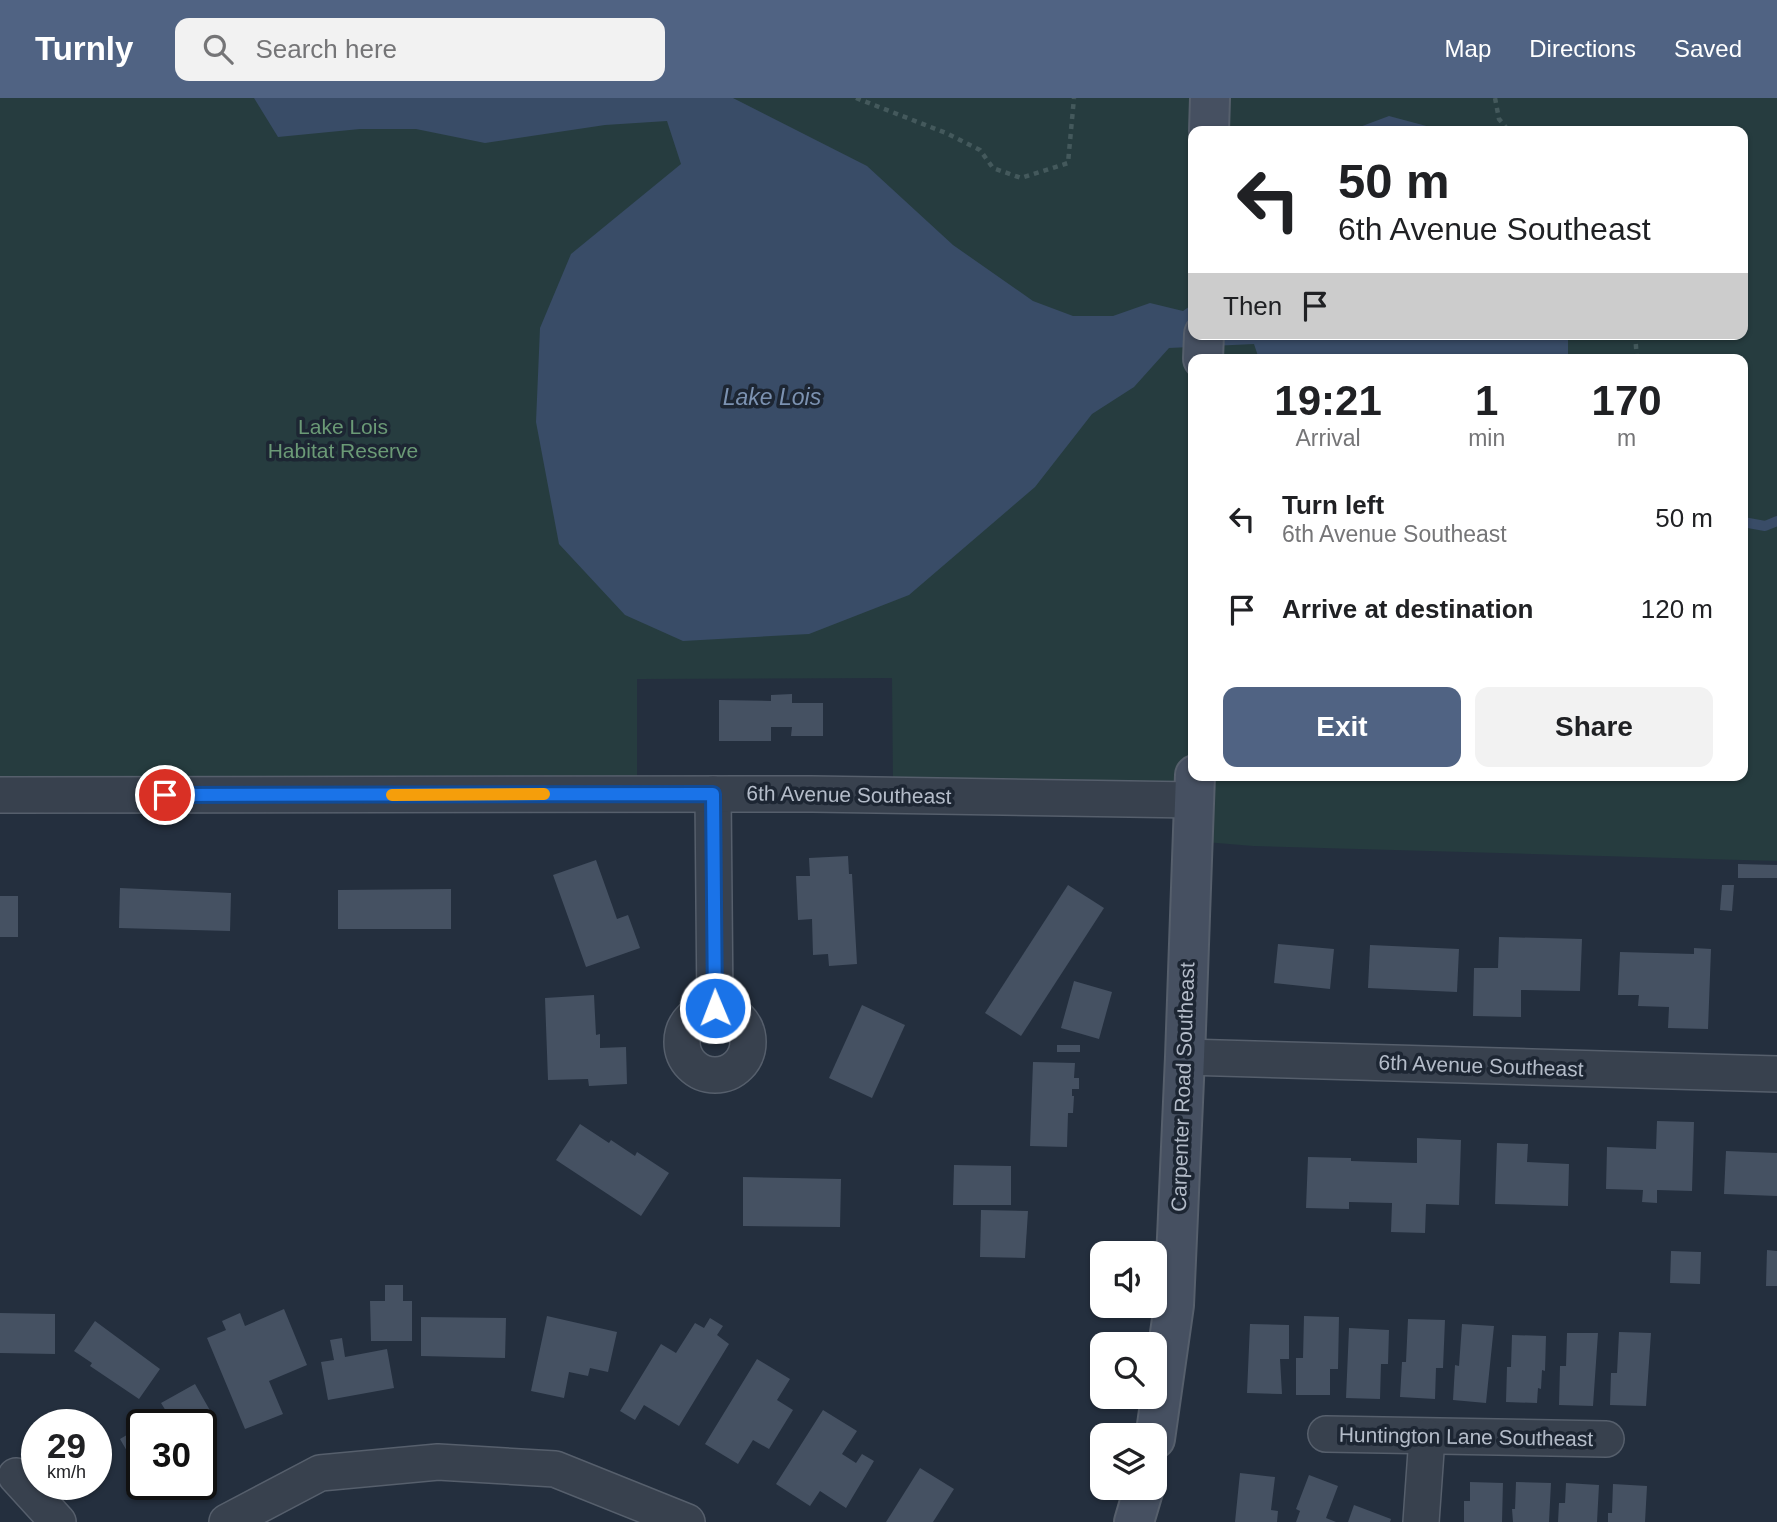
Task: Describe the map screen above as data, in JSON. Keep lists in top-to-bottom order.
{
  "streets": {
    "main road": ["Carpenter Road Southeast"],
    "street": ["6th Avenue Southeast", "Huntington Lane Southeast"]
  },
  "crossings": [
    ["6th Avenue Southeast", "Carpenter Road Southeast"]
  ],
  "water": ["Lake Lois"],
  "parks": ["Lake Lois Habitat Reserve"],
  "page": {
    "header": "Turnly",
    "search": "Search here",
    "nav": ["Map", "Directions", "Saved"],
    "turn": ["50 m", "6th Avenue Southeast"],
    "then": "Then",
    "eta": [
      "19:21",
      "Arrival",
      "1",
      "min",
      "170",
      "m"
    ],
    "list": [
      {
        "name": "Turn left",
        "note": "6th Avenue Southeast",
        "value": "50 m"
      },
      {
        "name": "Arrive at destination",
        "value": "120 m"
      }
    ],
    "buttons": ["Exit", "Share"],
    "speed": "29 km/h",
    "limit": "30"
  }
}
